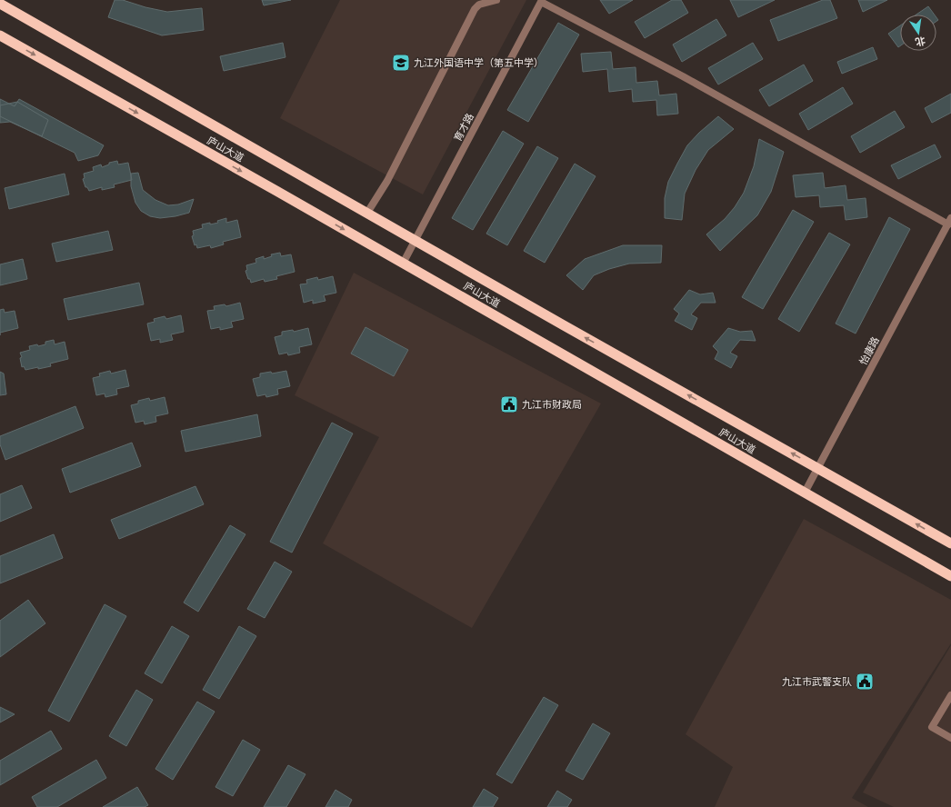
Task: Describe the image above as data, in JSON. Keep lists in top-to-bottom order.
{
  "streets": {
    "highway": ["庐山大道"],
    "street": ["育才路", "怡康路"]
  },
  "crossings": [
    ["育才路", "庐山大道"],
    ["庐山大道", "怡康路"]
  ],
  "places": {
    "school or university": ["九江外国语中学（第五中学）"],
    "public building": ["九江市财政局", "九江市武警支队"]
  },
  "north": "bottom"
}
